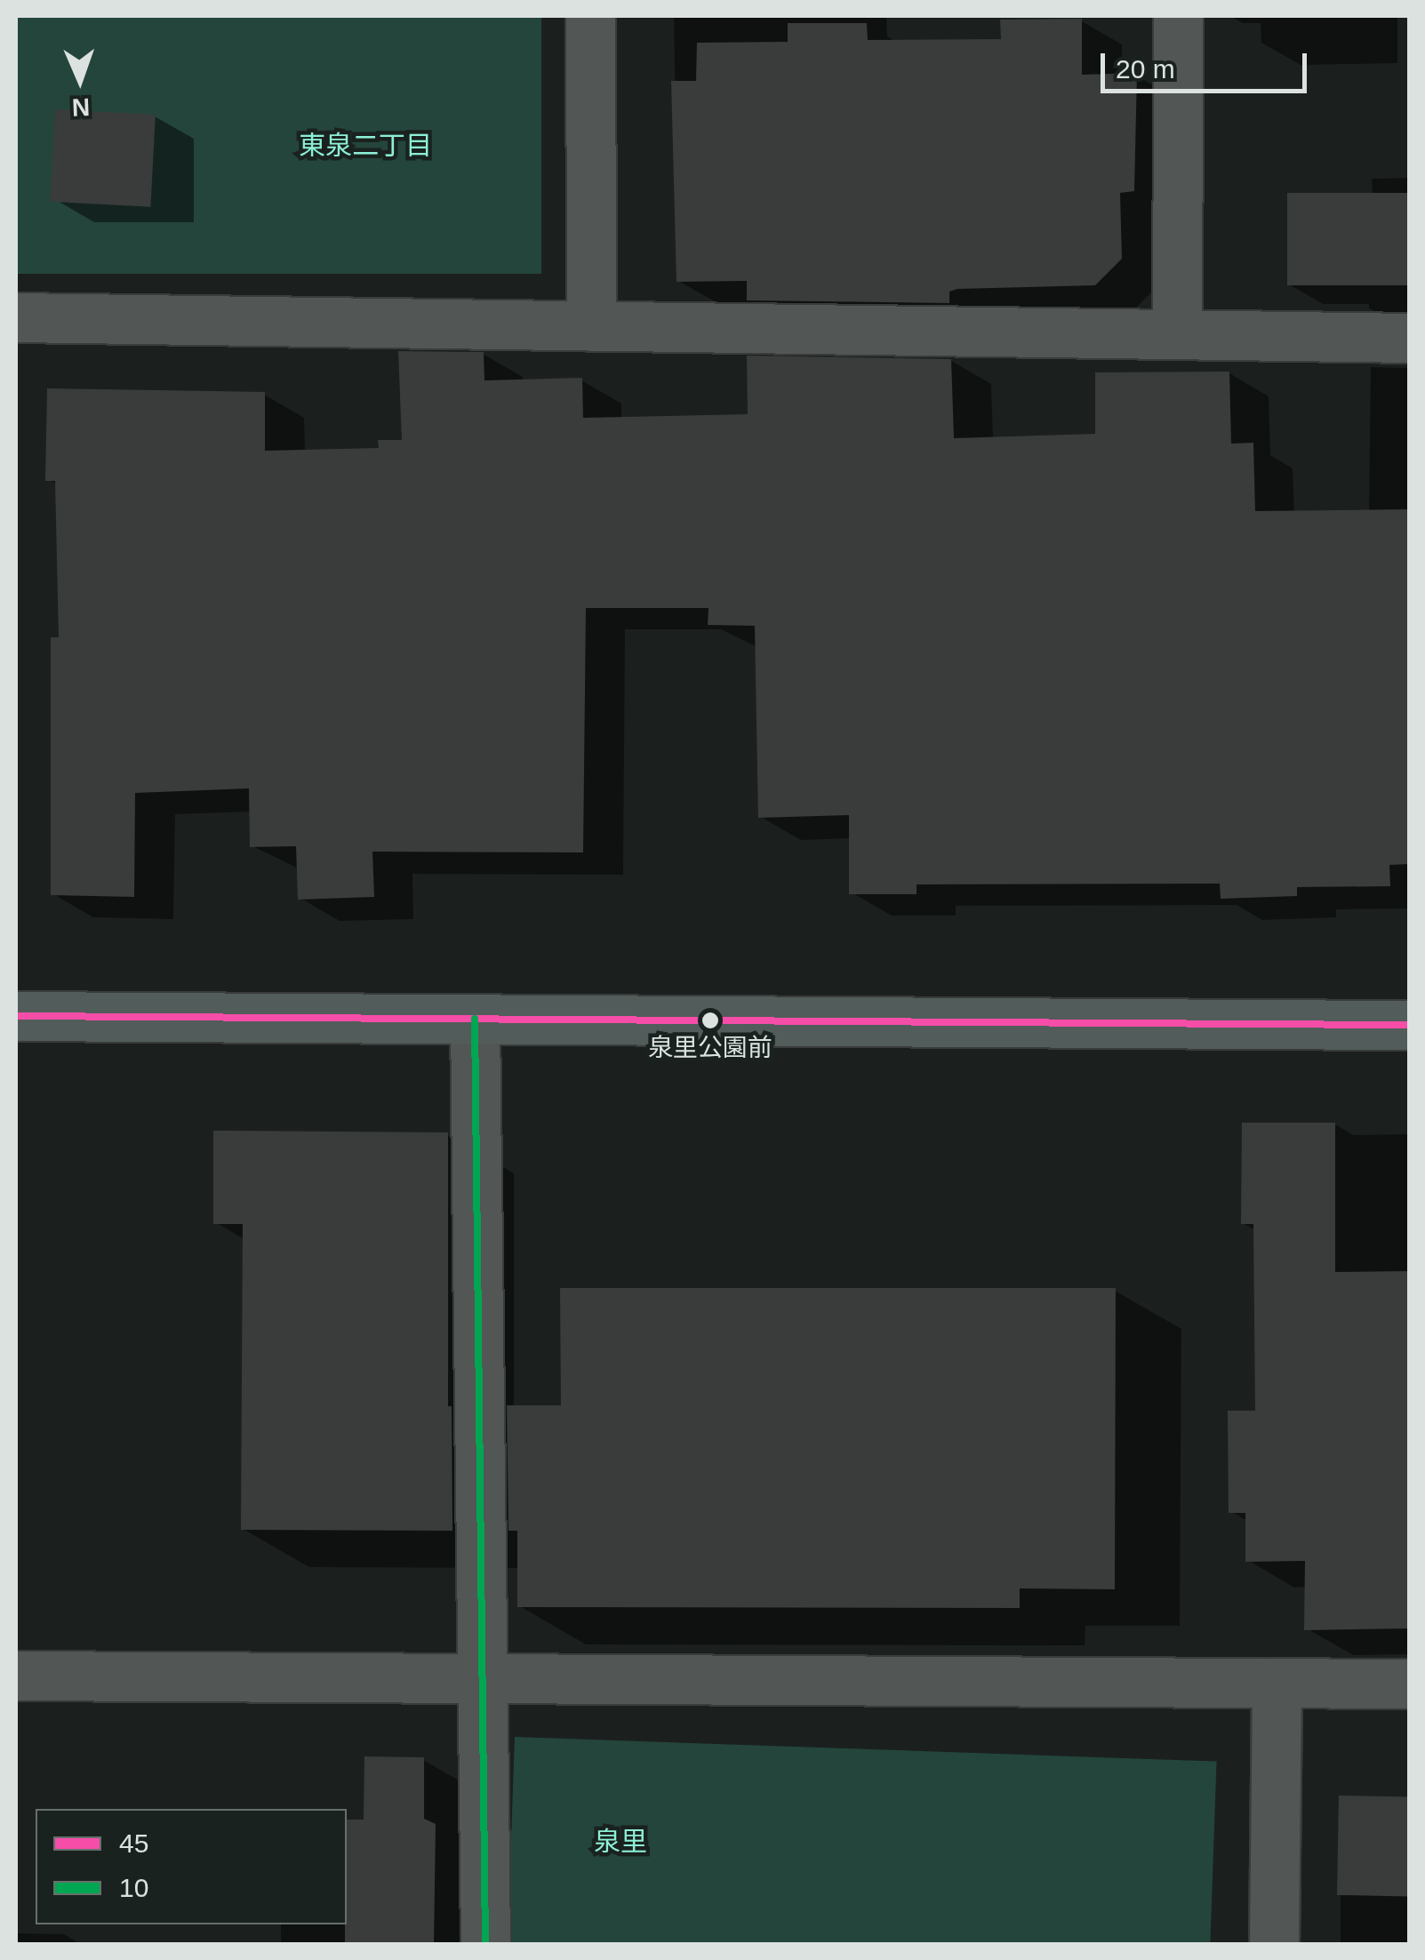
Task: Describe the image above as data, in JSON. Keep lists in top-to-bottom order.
{
  "parks": ["東泉二丁目", "泉里"],
  "places": ["泉里公園前"],
  "lines": ["transit line 45", "transit line 10"],
  "legend": ["45", "10"],
  "scale_bar": "20 m",
  "north": "bottom"
}
